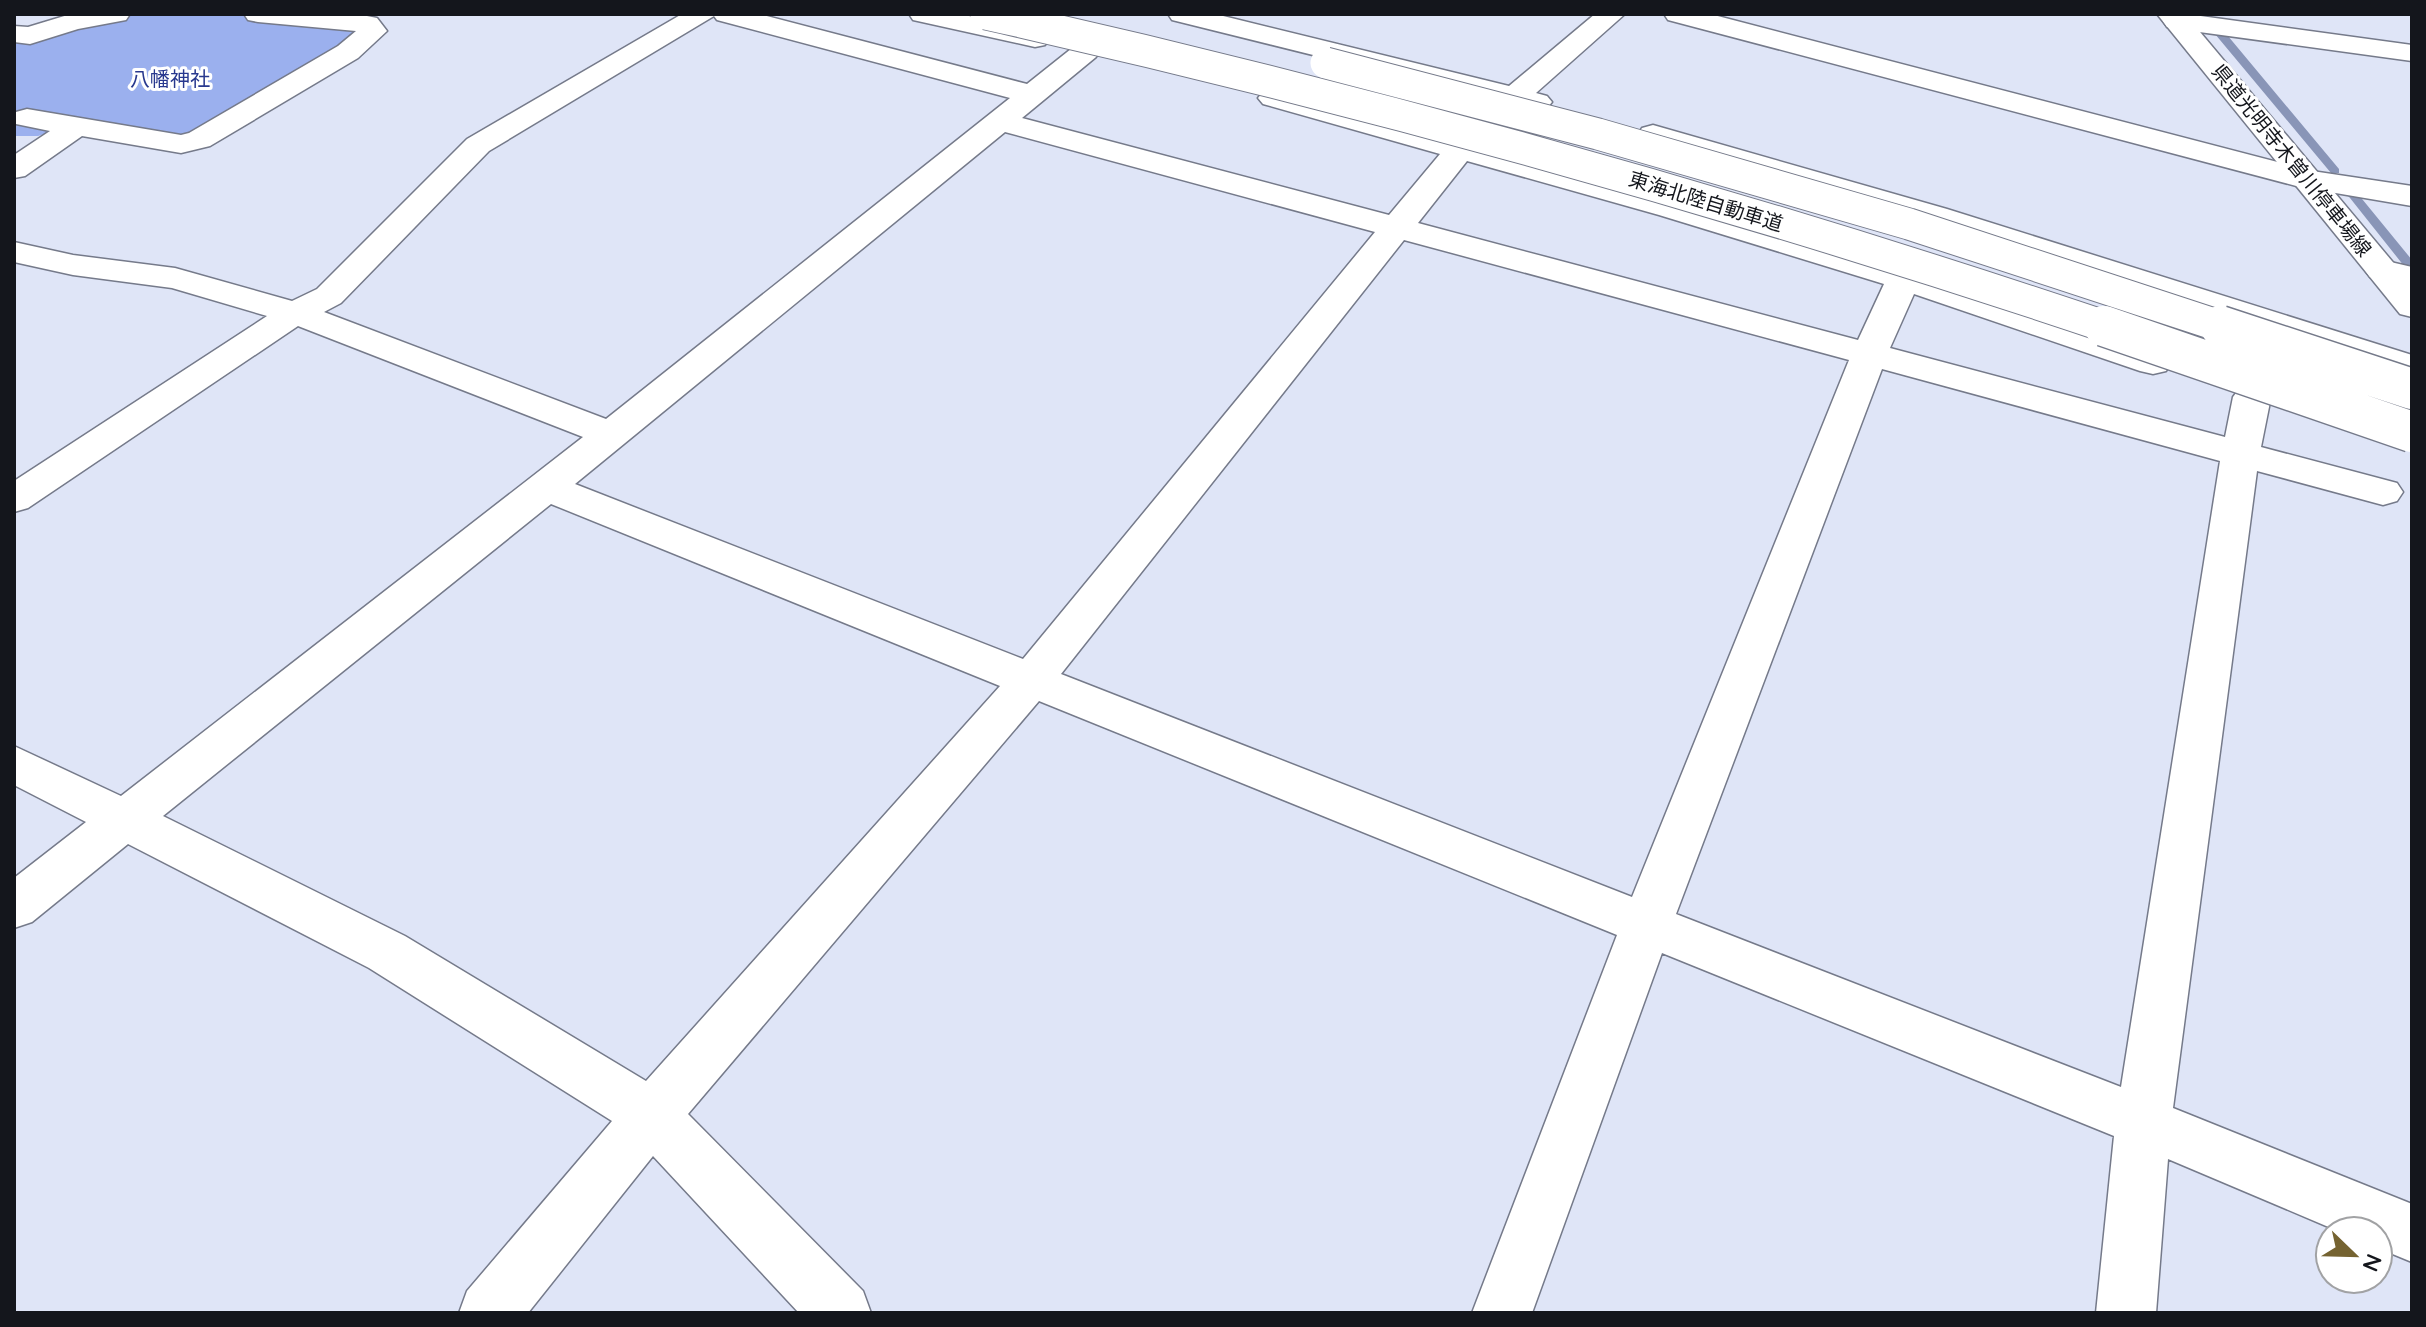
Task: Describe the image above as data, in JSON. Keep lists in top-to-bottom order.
{
  "streets": {
    "main road": ["県道光明寺木曽川停車場線", "東海北陸自動車道"]
  },
  "parks": ["八幡神社"],
  "north": "bottom right"
}
